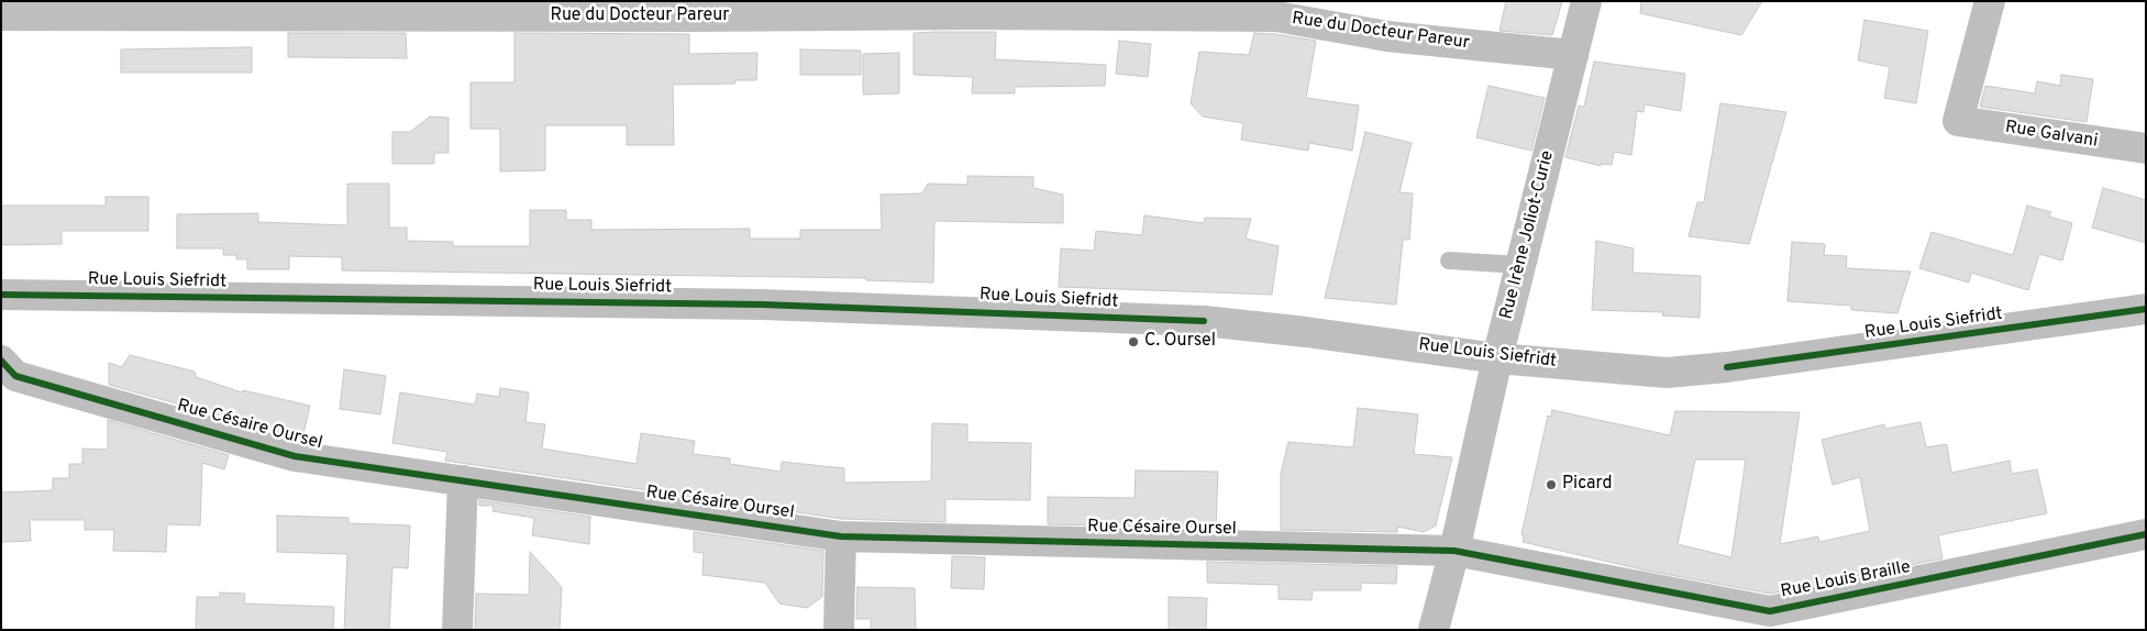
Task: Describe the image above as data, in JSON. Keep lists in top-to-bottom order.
{
  "streets": {
    "street": [
      "Rue du Docteur Pareur",
      "Rue Galvani",
      "Rue Irène Joliot-Curie",
      "Rue Louis Siefridt",
      "Rue Césaire Oursel",
      "Rue Louis Braille"
    ]
  },
  "crossings": [
    ["Rue du Docteur Pareur", "Rue Irène Joliot-Curie"],
    ["Rue Irène Joliot-Curie", "Rue Louis Siefridt"],
    ["Rue Irène Joliot-Curie", "Rue Césaire Oursel"],
    ["Rue Irène Joliot-Curie", "Rue Louis Braille"],
    ["Rue Césaire Oursel", "Rue Louis Braille"]
  ],
  "places": ["C. Oursel", "Picard"]
}
